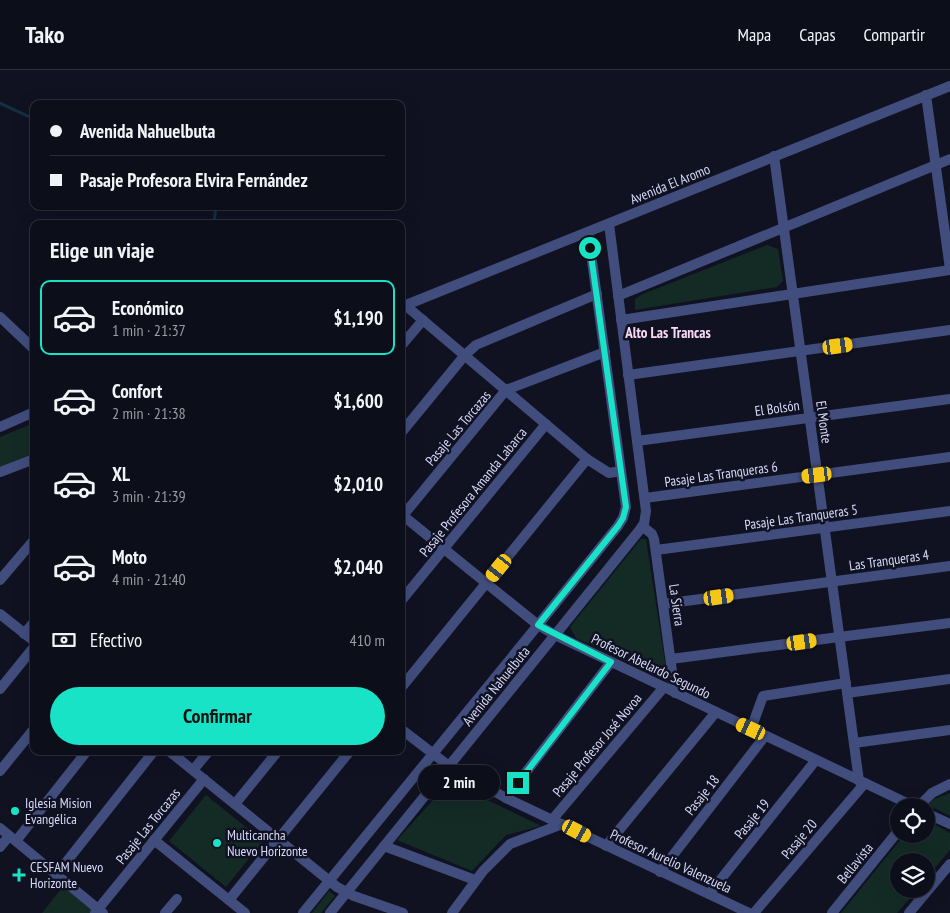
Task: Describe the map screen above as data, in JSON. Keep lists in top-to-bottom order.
{
  "streets": {
    "street": [
      "Avenida El Aromo",
      "El Bolsón",
      "El Monte",
      "Pasaje Las Torcazas",
      "Pasaje Las Tranqueras 6",
      "Pasaje Profesora Amanda Labarca",
      "Pasaje Las Tranqueras 5",
      "Las Tranqueras 4",
      "La Sierra",
      "Profesor Abelardo Segundo",
      "Avenida Nahuelbuta",
      "Pasaje Profesor José Novoa",
      "Pasaje 18",
      "Pasaje 19",
      "Pasaje 20",
      "Profesor Aurelio Valenzuela",
      "Bellavista"
    ]
  },
  "crossings": [
    ["Avenida El Aromo", "El Monte"],
    ["Avenida El Aromo", "Avenida Nahuelbuta"],
    ["El Bolsón", "El Monte"],
    ["El Monte", "Pasaje Las Tranqueras 6"],
    ["El Monte", "Pasaje Las Tranqueras 5"],
    ["El Monte", "Las Tranqueras 4"],
    ["El Monte", "Profesor Abelardo Segundo"],
    ["El Monte", "Pasaje 20"],
    ["Pasaje Las Torcazas", "Avenida Nahuelbuta"],
    ["Pasaje Profesora Amanda Labarca", "Profesor Abelardo Segundo"],
    ["Pasaje Las Tranqueras 5", "La Sierra"],
    ["Las Tranqueras 4", "La Sierra"],
    ["La Sierra", "Profesor Abelardo Segundo"],
    ["La Sierra", "Avenida Nahuelbuta"],
    ["Profesor Abelardo Segundo", "Avenida Nahuelbuta"],
    ["Profesor Abelardo Segundo", "Pasaje Profesor José Novoa"],
    ["Profesor Abelardo Segundo", "Pasaje 18"],
    ["Profesor Abelardo Segundo", "Pasaje 19"],
    ["Profesor Abelardo Segundo", "Pasaje 20"],
    ["Avenida Nahuelbuta", "Profesor Aurelio Valenzuela"],
    ["Pasaje Profesor José Novoa", "Profesor Aurelio Valenzuela"],
    ["Pasaje 18", "Profesor Aurelio Valenzuela"],
    ["Pasaje 19", "Profesor Aurelio Valenzuela"]
  ],
  "districts": ["Alto Las Trancas"],
  "places": {
    "other": ["Iglesia Mision Evangélica", "Multicancha Nuevo Horizonte"],
    "health": ["CESFAM Nuevo Horizonte"]
  },
  "page": {
    "header": "Tako",
    "nav": ["Mapa", "Capas", "Compartir"],
    "banner": ["Avenida Nahuelbuta", "Pasaje Profesora Elvira Fernández"],
    "heading": "Elige un viaje",
    "list": [
      {
        "name": "Económico",
        "note": "1 min · 21:37",
        "value": "$1,190"
      },
      {
        "name": "Confort",
        "note": "2 min · 21:38",
        "value": "$1,600"
      },
      {
        "name": "XL",
        "note": "3 min · 21:39",
        "value": "$2,010"
      },
      {
        "name": "Moto",
        "note": "4 min · 21:40",
        "value": "$2,040"
      }
    ],
    "pay": ["Efectivo", "410 m"],
    "buttons": "Confirmar",
    "bubble": "2 min"
  }
}
